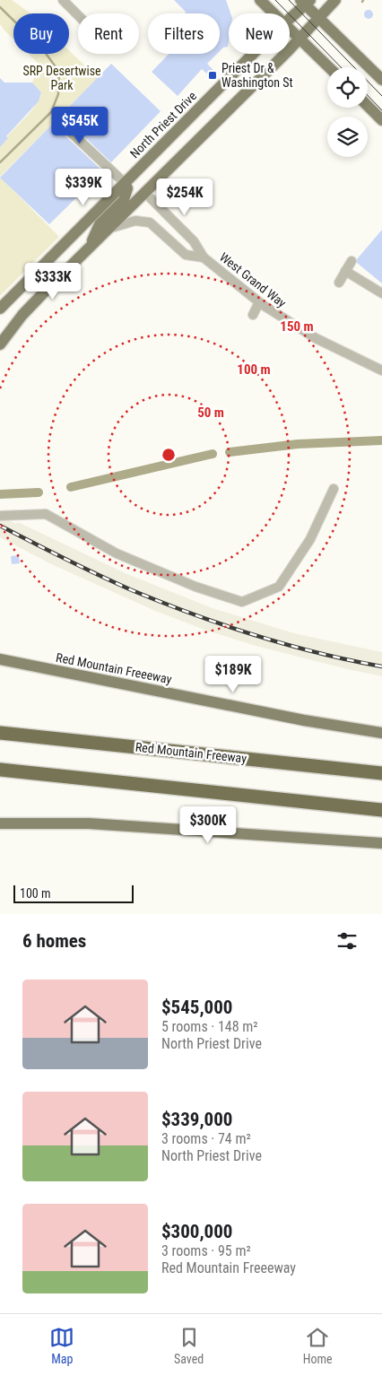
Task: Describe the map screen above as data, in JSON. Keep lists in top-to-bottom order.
{
  "streets": {
    "highway": ["Red Mountain Freeway"],
    "main road": ["North Priest Drive", "Red Mountain Freeeway"],
    "street": ["West Grand Way"]
  },
  "parks": ["SRP Desertwise Park"],
  "places": {
    "transit": ["Priest Dr & Washington St"]
  },
  "scale_bar": "100 m",
  "page": {
    "chip": [
      "Buy",
      "Rent",
      "Filters",
      "New"
    ],
    "price": [
      "$545K",
      "$339K",
      "$254K",
      "$333K",
      "$189K",
      "$300K"
    ],
    "scale": "100 m",
    "heading": "6 homes",
    "list": [
      {
        "name": "$545,000",
        "note": "5 rooms · 148 m² · North Priest Drive"
      },
      {
        "name": "$339,000",
        "note": "3 rooms · 74 m² · North Priest Drive"
      },
      {
        "name": "$300,000",
        "note": "3 rooms · 95 m² · Red Mountain Freeeway"
      }
    ],
    "tabs": ["Map", "Saved", "Home"]
  },
  "rings": ["150 m", "100 m", "50 m"]
}
